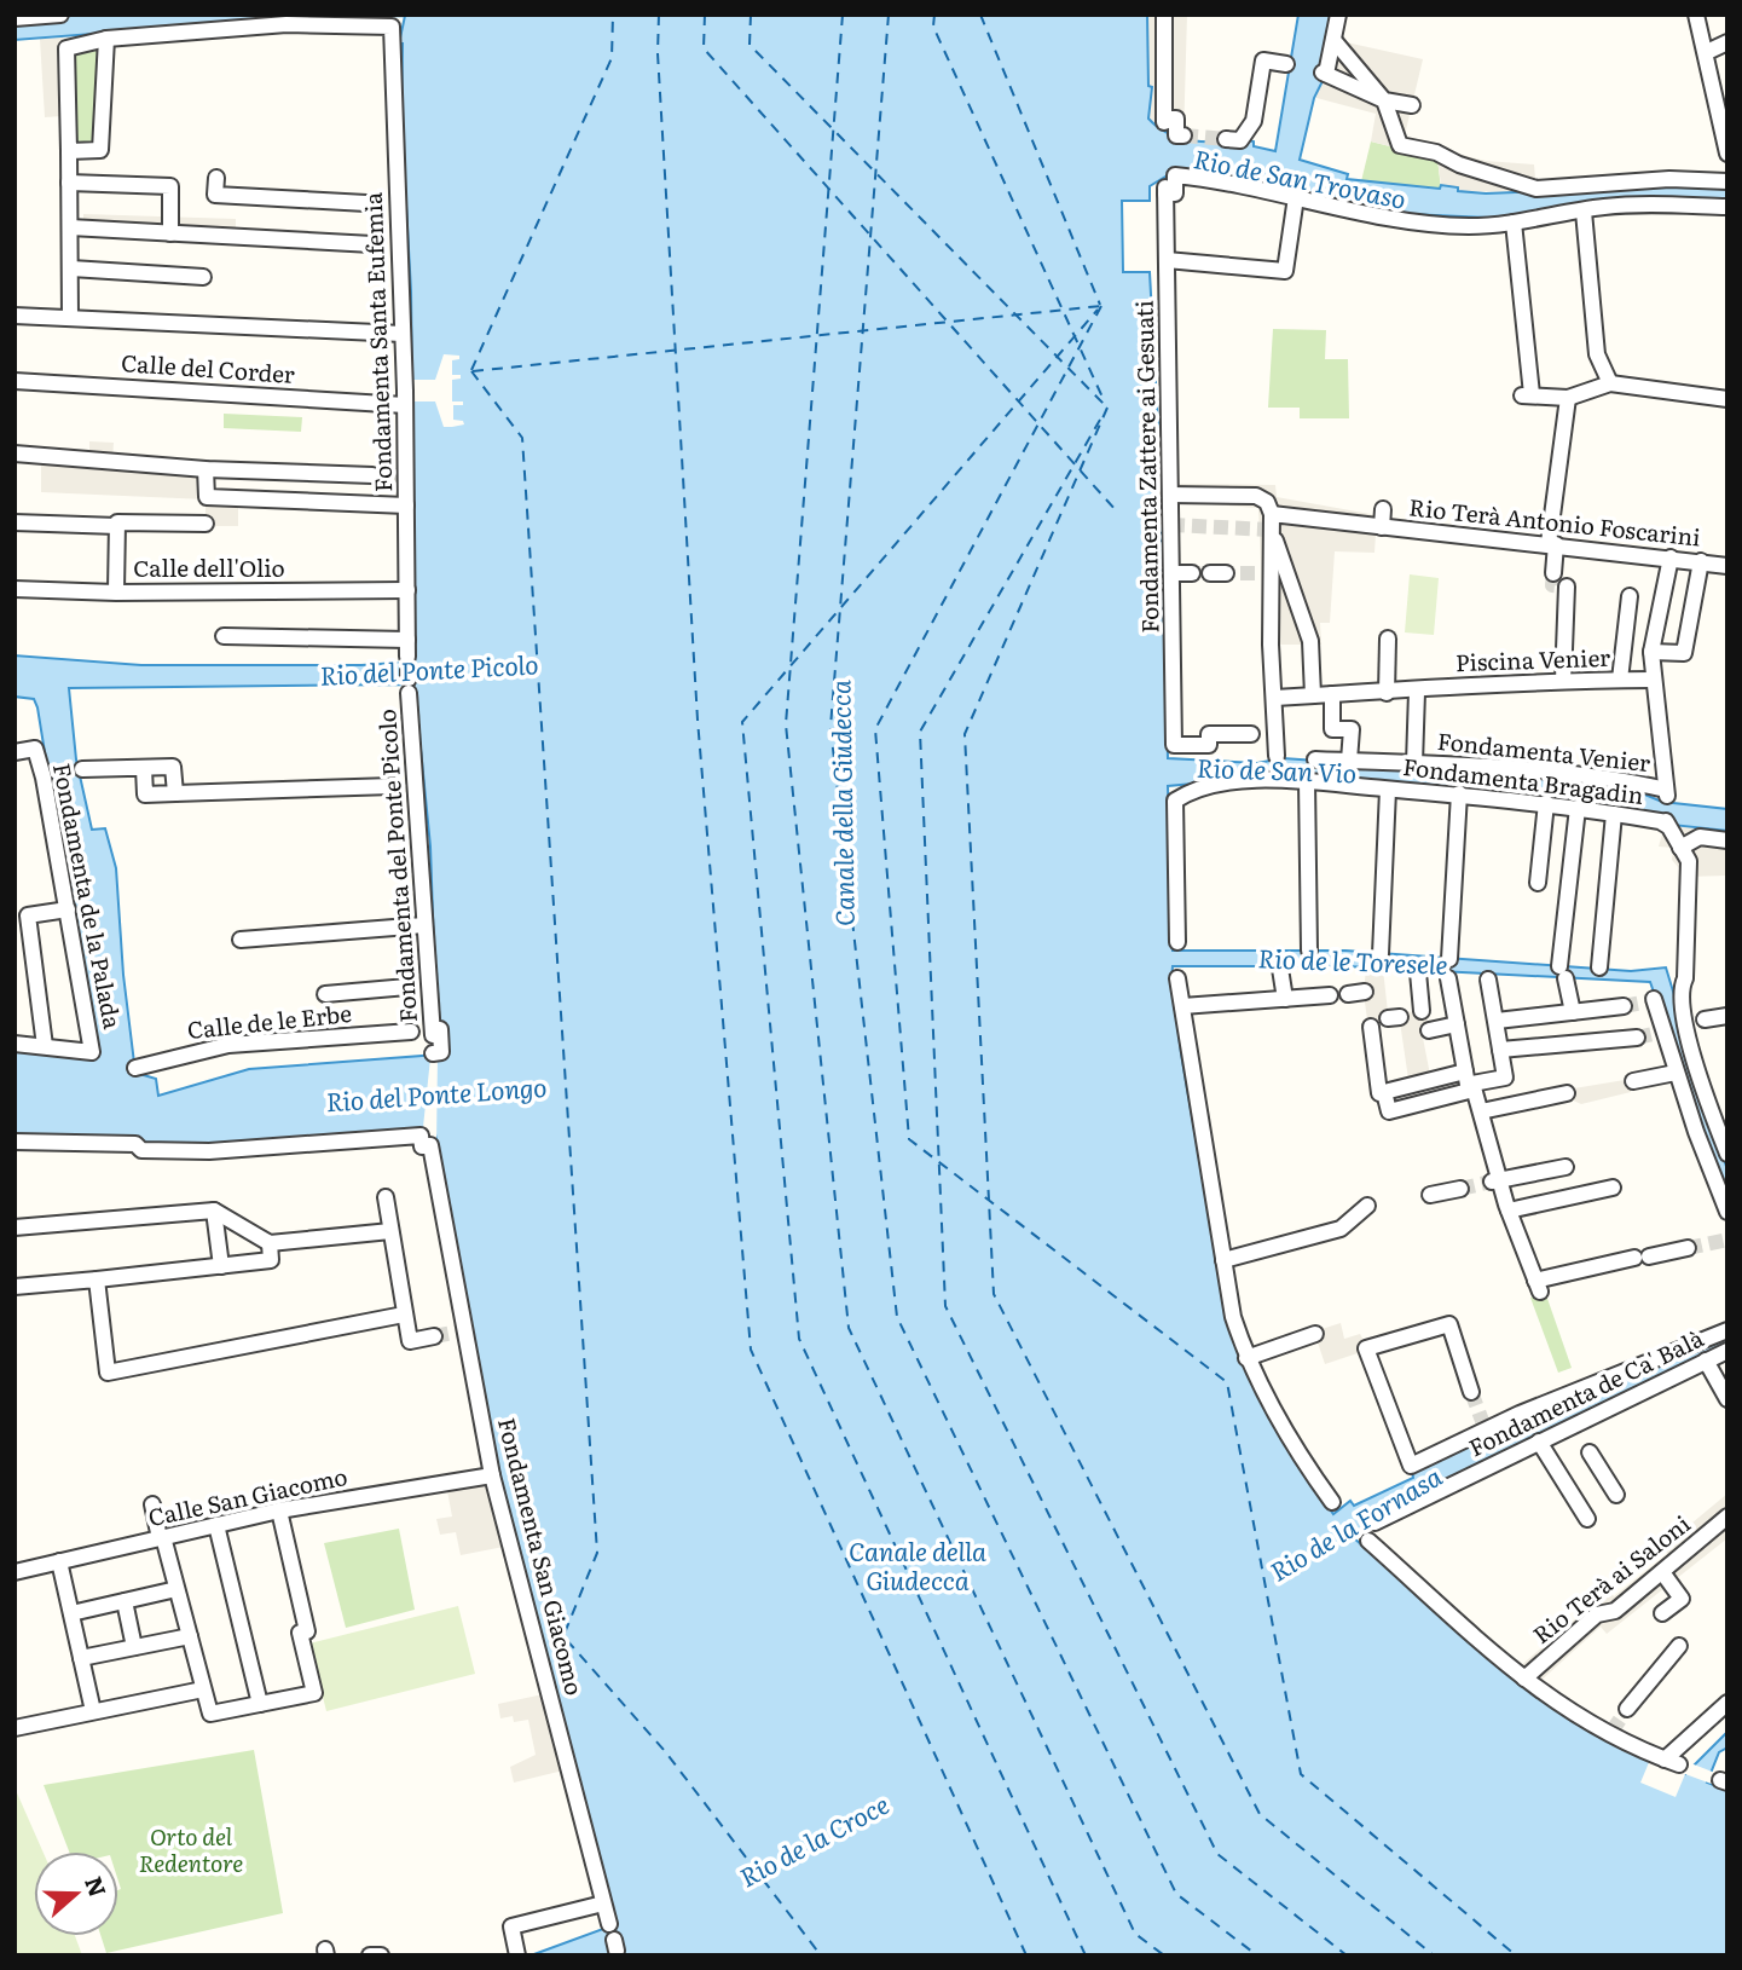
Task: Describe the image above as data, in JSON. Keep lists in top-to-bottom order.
{
  "streets": {
    "street": [
      "Fondamenta Santa Eufemia",
      "Calle del Corder",
      "Fondamenta Zattere ai Gesuati",
      "Rio Terà Antonio Foscarini",
      "Calle dell'Olio",
      "Piscina Venier",
      "Fondamenta Venier",
      "Fondamenta Bragadin",
      "Fondamenta del Ponte Picolo",
      "Fondamenta de la Palada",
      "Calle de le Erbe",
      "Fondamenta de Ca' Balà",
      "Calle San Giacomo",
      "Fondamenta San Giacomo",
      "Rio Terà ai Saloni"
    ]
  },
  "crossings": [
    ["Fondamenta Santa Eufemia", "Calle del Corder"],
    ["Fondamenta Santa Eufemia", "Calle dell'Olio"],
    ["Fondamenta Santa Eufemia", "Fondamenta del Ponte Picolo"],
    ["Piscina Venier", "Fondamenta Venier"],
    ["Fondamenta del Ponte Picolo", "Calle de le Erbe"],
    ["Calle San Giacomo", "Fondamenta San Giacomo"]
  ],
  "water": [
    "Rio de San Trovaso",
    "Rio del Ponte Picolo",
    "Rio de San Vio",
    "Canale della Giudecca",
    "Rio de le Toresele",
    "Rio del Ponte Longo",
    "Rio de la Fornasa",
    "Rio de la Croce"
  ],
  "parks": ["Orto del Redentore"],
  "north": "right"
}
